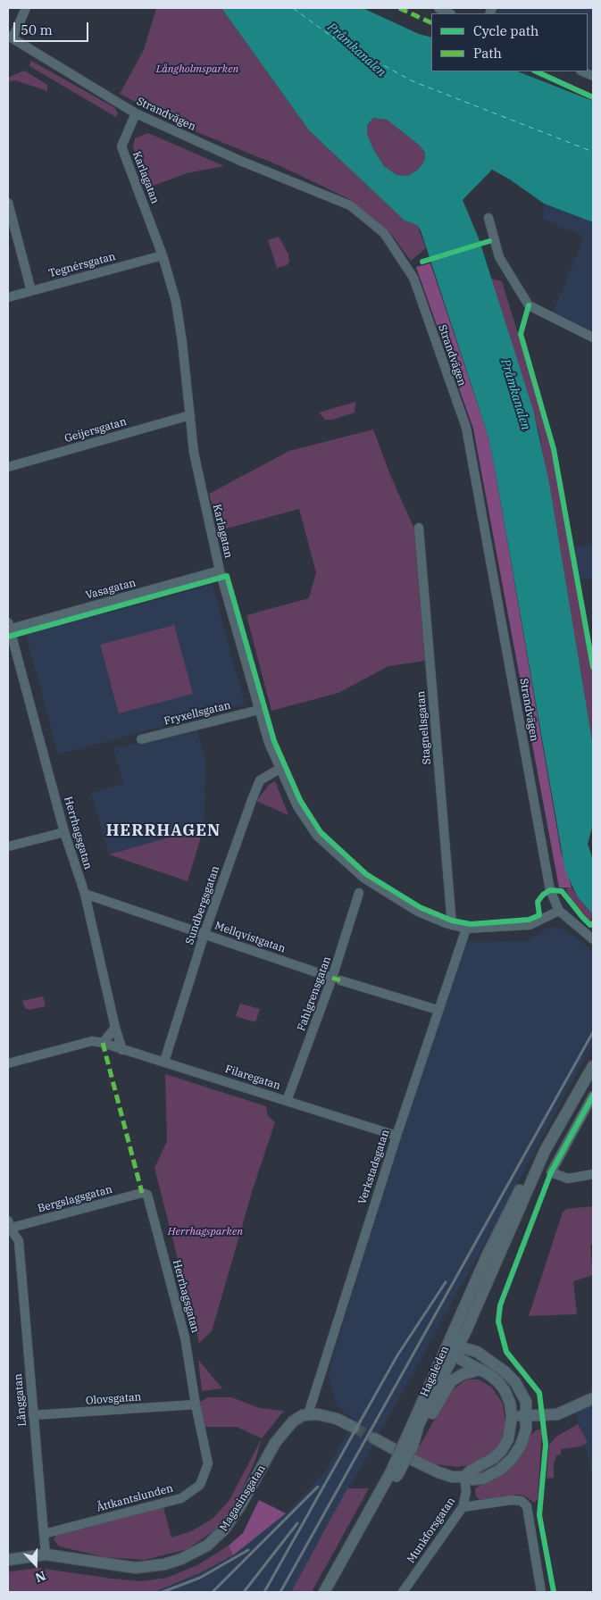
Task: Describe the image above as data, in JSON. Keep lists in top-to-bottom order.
{
  "streets": {
    "street": [
      "Strandvägen",
      "Karlagatan",
      "Tegnérsgatan",
      "Geijersgatan",
      "Vasagatan",
      "Fryxellsgatan",
      "Stagnellsgatan",
      "Herrhagsgatan",
      "Sundbergsgatan",
      "Mellqvistgatan",
      "Fahlgrensgatan",
      "Filaregatan",
      "Verkstadsgatan",
      "Bergslagsgatan",
      "Hagaleden",
      "Olovsgatan",
      "Långgatan",
      "Åttkantslunden",
      "Magasinsgatan",
      "Munkforsgatan"
    ]
  },
  "crossings": [
    ["Strandvägen", "Karlagatan"],
    ["Karlagatan", "Tegnérsgatan"],
    ["Karlagatan", "Geijersgatan"],
    ["Karlagatan", "Vasagatan"],
    ["Karlagatan", "Fryxellsgatan"],
    ["Karlagatan", "Stagnellsgatan"],
    ["Karlagatan", "Sundbergsgatan"],
    ["Karlagatan", "Verkstadsgatan"],
    ["Vasagatan", "Herrhagsgatan"],
    ["Herrhagsgatan", "Mellqvistgatan"],
    ["Herrhagsgatan", "Filaregatan"],
    ["Herrhagsgatan", "Bergslagsgatan"],
    ["Herrhagsgatan", "Olovsgatan"],
    ["Herrhagsgatan", "Åttkantslunden"],
    ["Sundbergsgatan", "Mellqvistgatan"],
    ["Sundbergsgatan", "Filaregatan"],
    ["Mellqvistgatan", "Fahlgrensgatan"],
    ["Mellqvistgatan", "Verkstadsgatan"],
    ["Fahlgrensgatan", "Filaregatan"],
    ["Filaregatan", "Verkstadsgatan"],
    ["Verkstadsgatan", "Magasinsgatan"],
    ["Bergslagsgatan", "Långgatan"],
    ["Olovsgatan", "Långgatan"],
    ["Olovsgatan", "Åttkantslunden"],
    ["Långgatan", "Åttkantslunden"],
    ["Långgatan", "Magasinsgatan"]
  ],
  "districts": ["HERRHAGEN"],
  "water": ["Pråmkanalen"],
  "parks": ["Långholmsparken", "Herrhagsparken"],
  "legend": ["Cycle path", "Path"],
  "scale_bar": "50 m",
  "north": "bottom"
}
